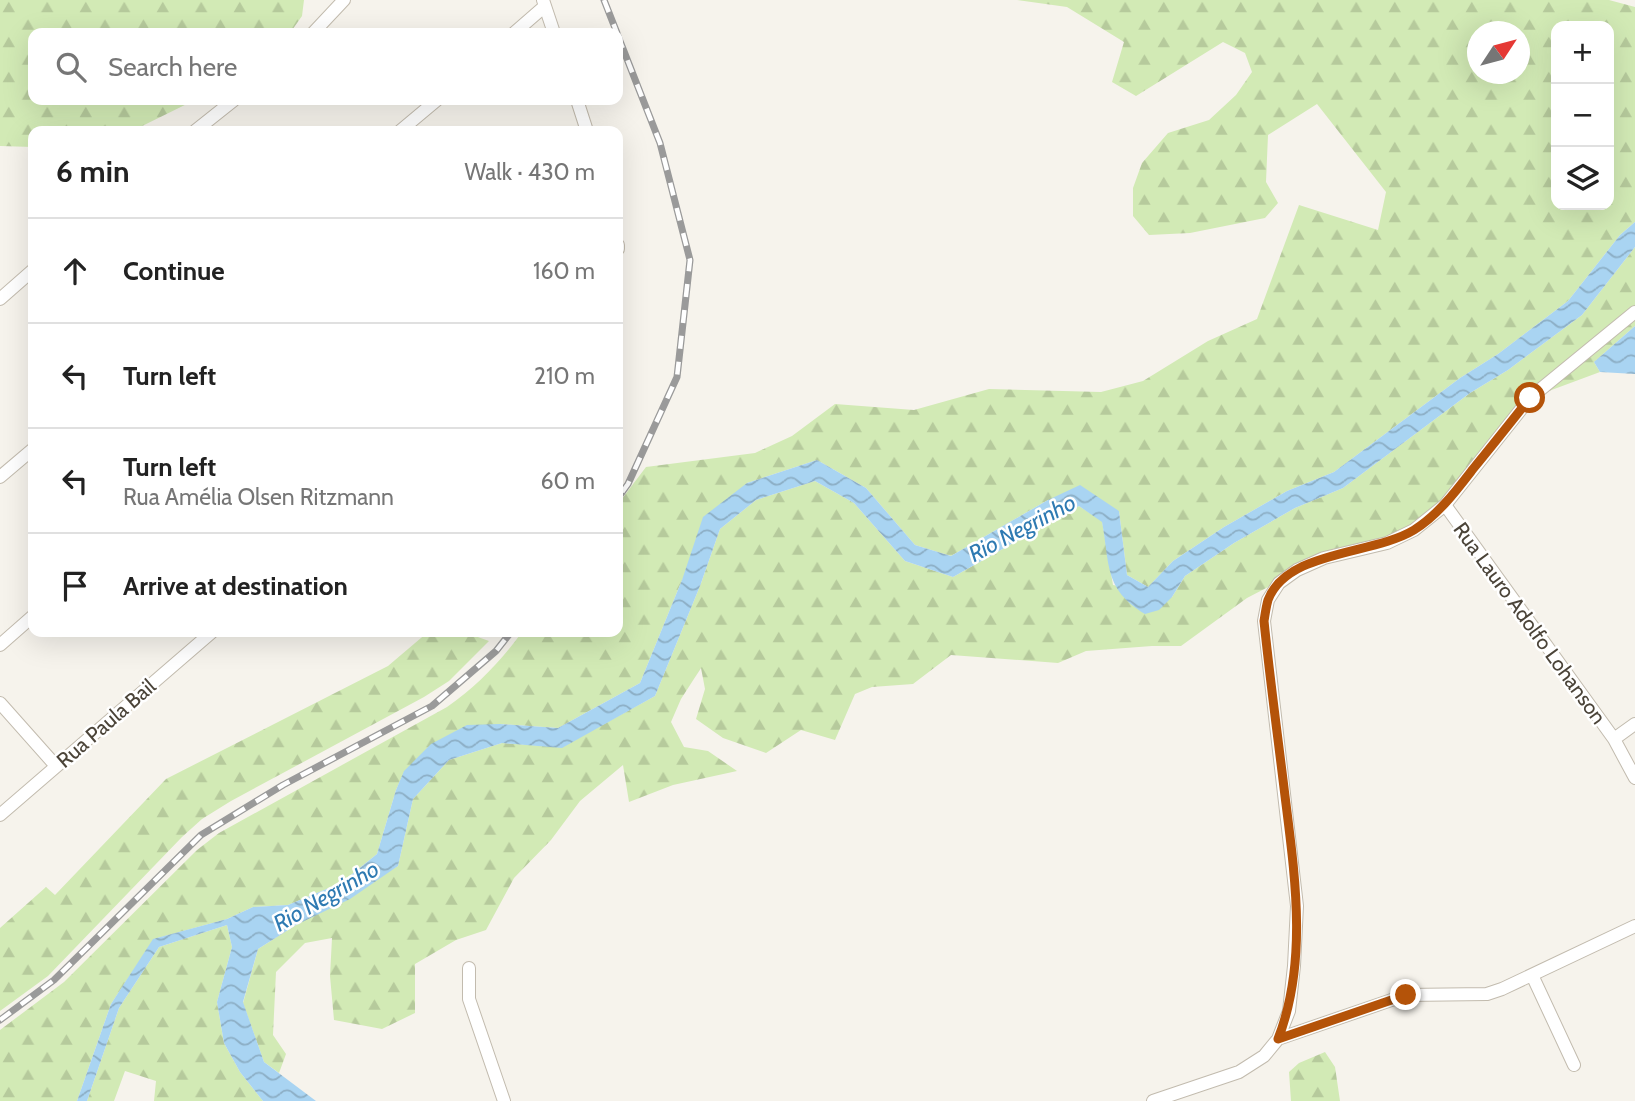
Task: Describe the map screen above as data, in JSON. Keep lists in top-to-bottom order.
{
  "streets": {
    "street": ["Rua Lauro Adolfo Lohanson", "Rua Paula Bail"]
  },
  "water": ["Rio Negrinho"],
  "north": "top right",
  "page": {
    "map_buttons": ["+", "−"],
    "search": "Search here",
    "heading": ["6 min", "Walk · 430 m"],
    "list": [
      ["Continue", "160 m"],
      ["Turn left", "210 m"],
      ["Turn left", "Rua Amélia Olsen Ritzmann", "60 m"],
      "Arrive at destination"
    ]
  }
}
